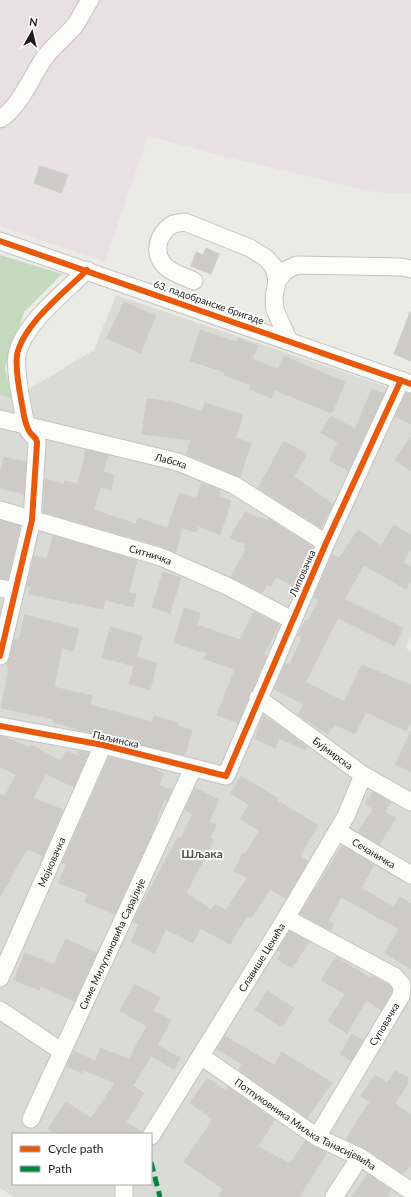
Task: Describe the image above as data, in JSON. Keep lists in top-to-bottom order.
{
  "streets": {
    "street": [
      "63. падобранске бригаде",
      "Лабска",
      "Ситничка",
      "Липовачка",
      "Паљинска",
      "Бујмирска",
      "Сечаничка",
      "Мојковачка",
      "Симе Милутиновића Сарајлије",
      "Славише Цекића",
      "Суповачка",
      "Потпуковника Миљка Танасијевића"
    ]
  },
  "crossings": [
    ["63. падобранске бригаде", "Липовачка"],
    ["Лабска", "Липовачка"],
    ["Ситничка", "Липовачка"],
    ["Липовачка", "Паљинска"],
    ["Липовачка", "Бујмирска"],
    ["Паљинска", "Мојковачка"],
    ["Паљинска", "Симе Милутиновића Сарајлије"],
    ["Бујмирска", "Славише Цекића"],
    ["Сечаничка", "Славише Цекића"],
    ["Славише Цекића", "Суповачка"],
    ["Славише Цекића", "Потпуковника Миљка Танасијевића"],
    ["Суповачка", "Потпуковника Миљка Танасијевића"]
  ],
  "districts": ["Шљака"],
  "legend": ["Cycle path", "Path"],
  "north": "top"
}
